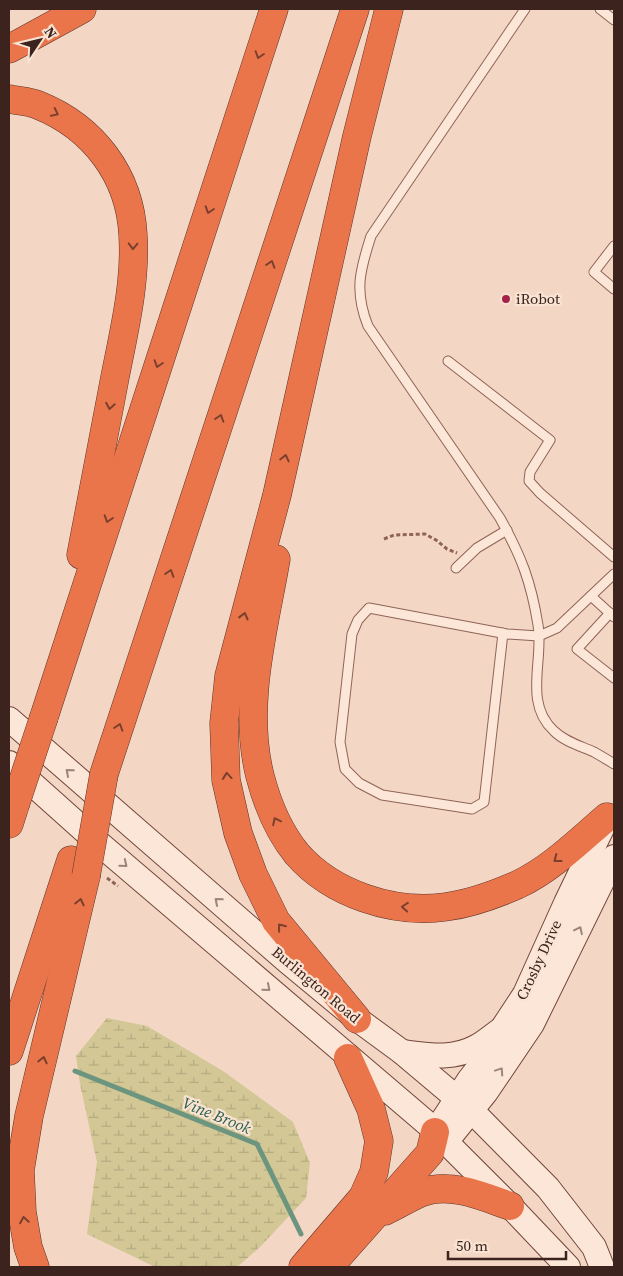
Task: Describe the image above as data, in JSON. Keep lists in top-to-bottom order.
{
  "streets": {
    "main road": ["Crosby Drive", "Burlington Road"]
  },
  "crossings": [
    ["Crosby Drive", "Burlington Road"]
  ],
  "water": ["Vine Brook"],
  "places": ["iRobot"],
  "scale_bar": "50 m",
  "north": "top right"
}
